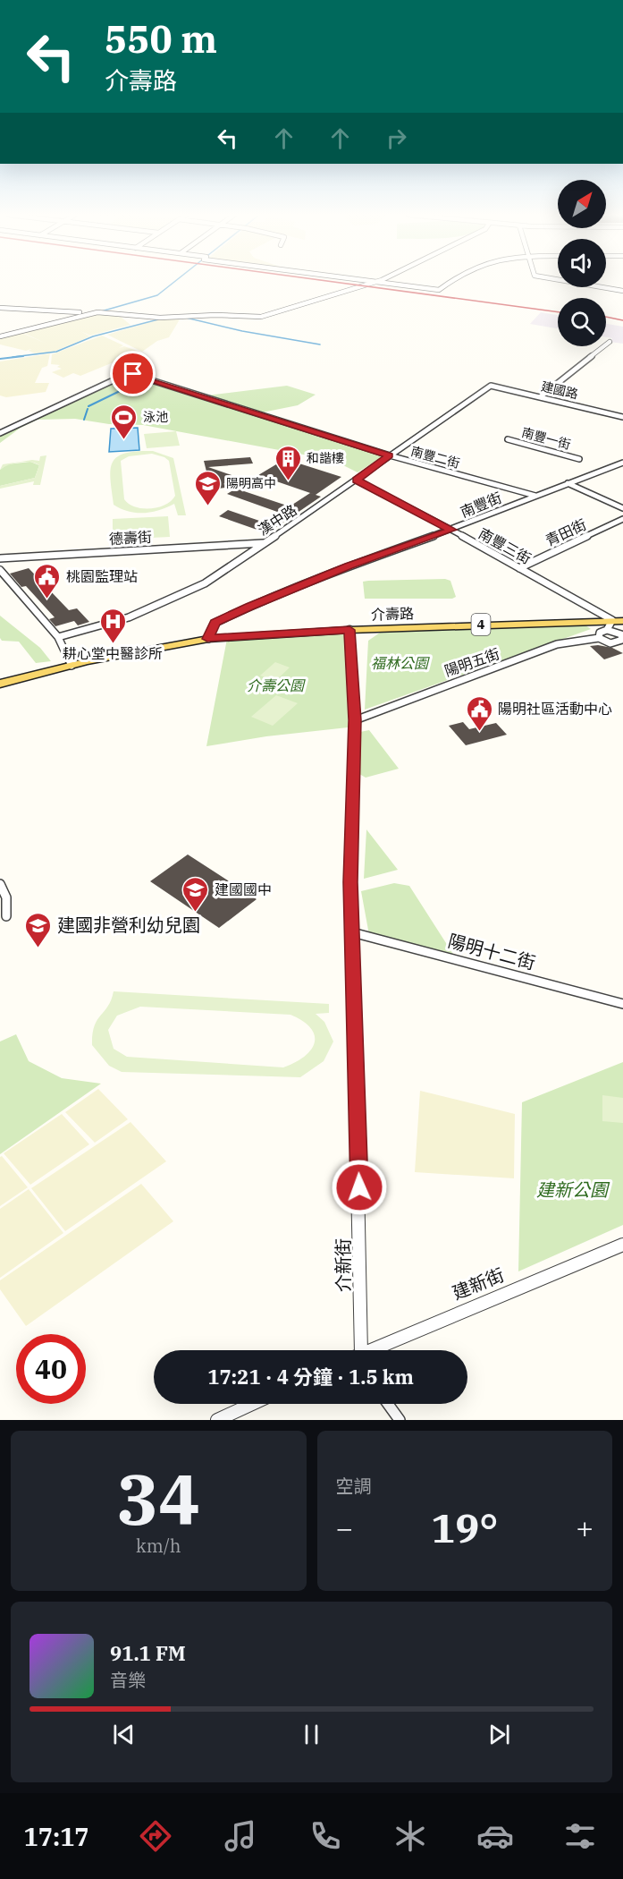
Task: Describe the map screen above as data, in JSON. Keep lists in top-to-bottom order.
{
  "streets": {
    "main road": ["介壽路", "4"],
    "street": [
      "建國路",
      "南豐一街",
      "南豐二街",
      "南豐街",
      "漢中路",
      "青田街",
      "德壽街",
      "南豐三街",
      "陽明五街",
      "陽明十二街",
      "介新街",
      "建新街"
    ]
  },
  "crossings": [
    ["建國路", "漢中路"],
    ["南豐二街", "南豐街"],
    ["南豐二街", "漢中路"],
    ["南豐街", "南豐三街"],
    ["南豐街", "介壽路"],
    ["漢中路", "德壽街"],
    ["漢中路", "南豐三街"],
    ["青田街", "南豐三街"],
    ["南豐三街", "介壽路"],
    ["介壽路", "介新街"],
    ["陽明五街", "介新街"],
    ["陽明十二街", "介新街"]
  ],
  "parks": ["福林公園", "介壽公園", "建新公園"],
  "places": {
    "sports": ["泳池"],
    "building": ["和諧樓"],
    "school or university": ["陽明高中", "建國國中", "建國非營利幼兒園"],
    "public building": ["桃園監理站", "陽明社區活動中心"],
    "hospital": ["耕心堂中醫診所"]
  },
  "north": "top right",
  "page": {
    "turn": ["550 m", "介壽路"],
    "limit": "40",
    "trip": "17:21 · 4 分鐘 · 1.5 km",
    "tile": [
      ["34", "km/h"],
      "空調"
    ],
    "heat": ["−", "19°", "+"],
    "song": ["91.1 FM", "音樂"],
    "tabs": "17:17"
  }
}
